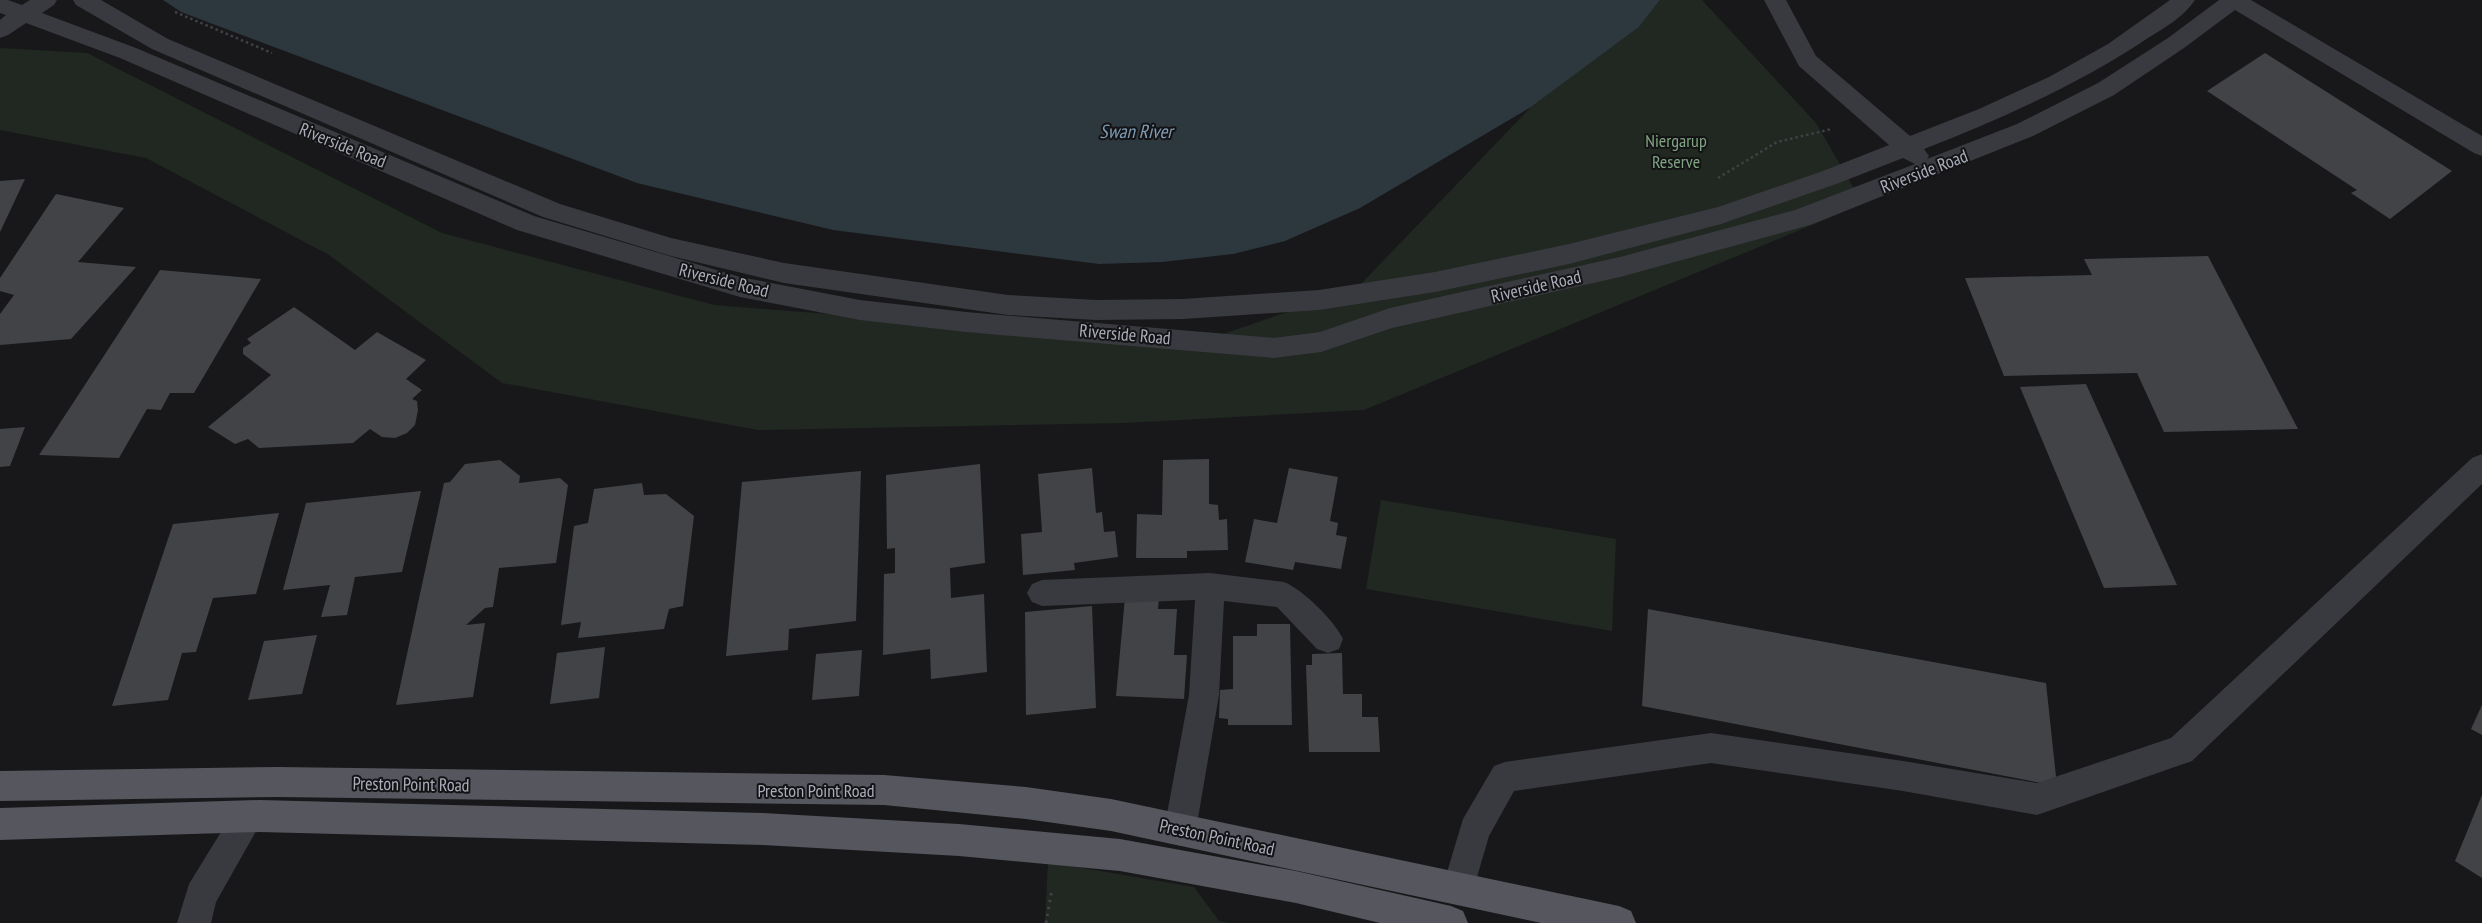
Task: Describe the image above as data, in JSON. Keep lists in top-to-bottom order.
{
  "streets": {
    "main road": ["Preston Point Road"],
    "street": ["Riverside Road"]
  },
  "water": ["Swan River"],
  "parks": ["Niergarup Reserve"]
}
